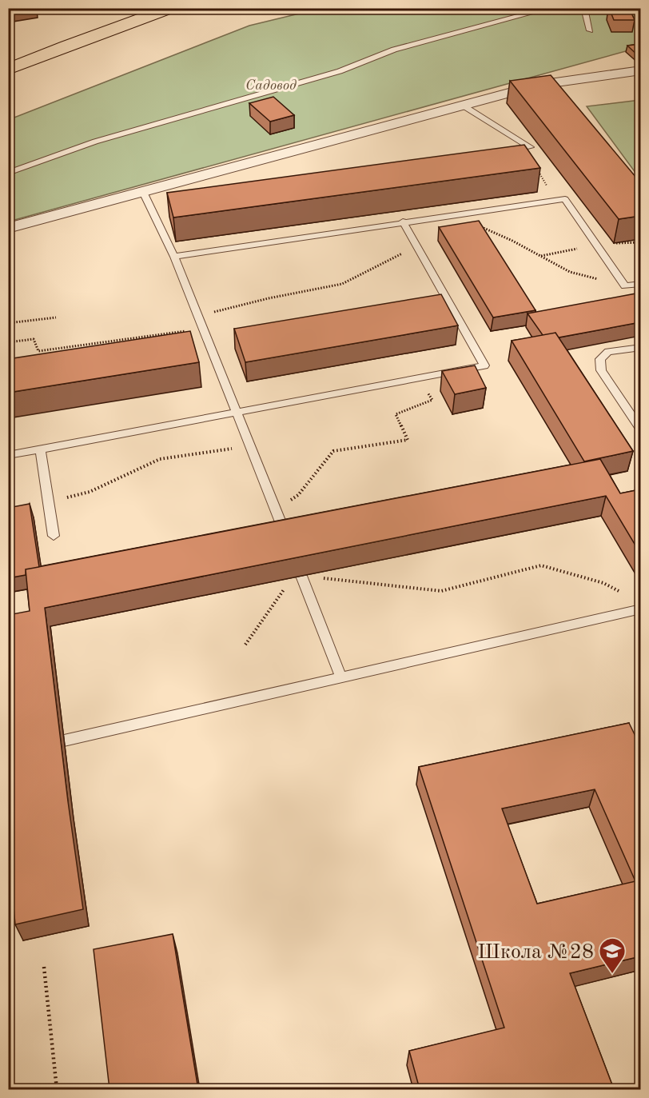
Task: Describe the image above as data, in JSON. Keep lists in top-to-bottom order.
{
  "parks": ["Садовод"],
  "places": {
    "school or university": ["Школа №28"]
  }
}
